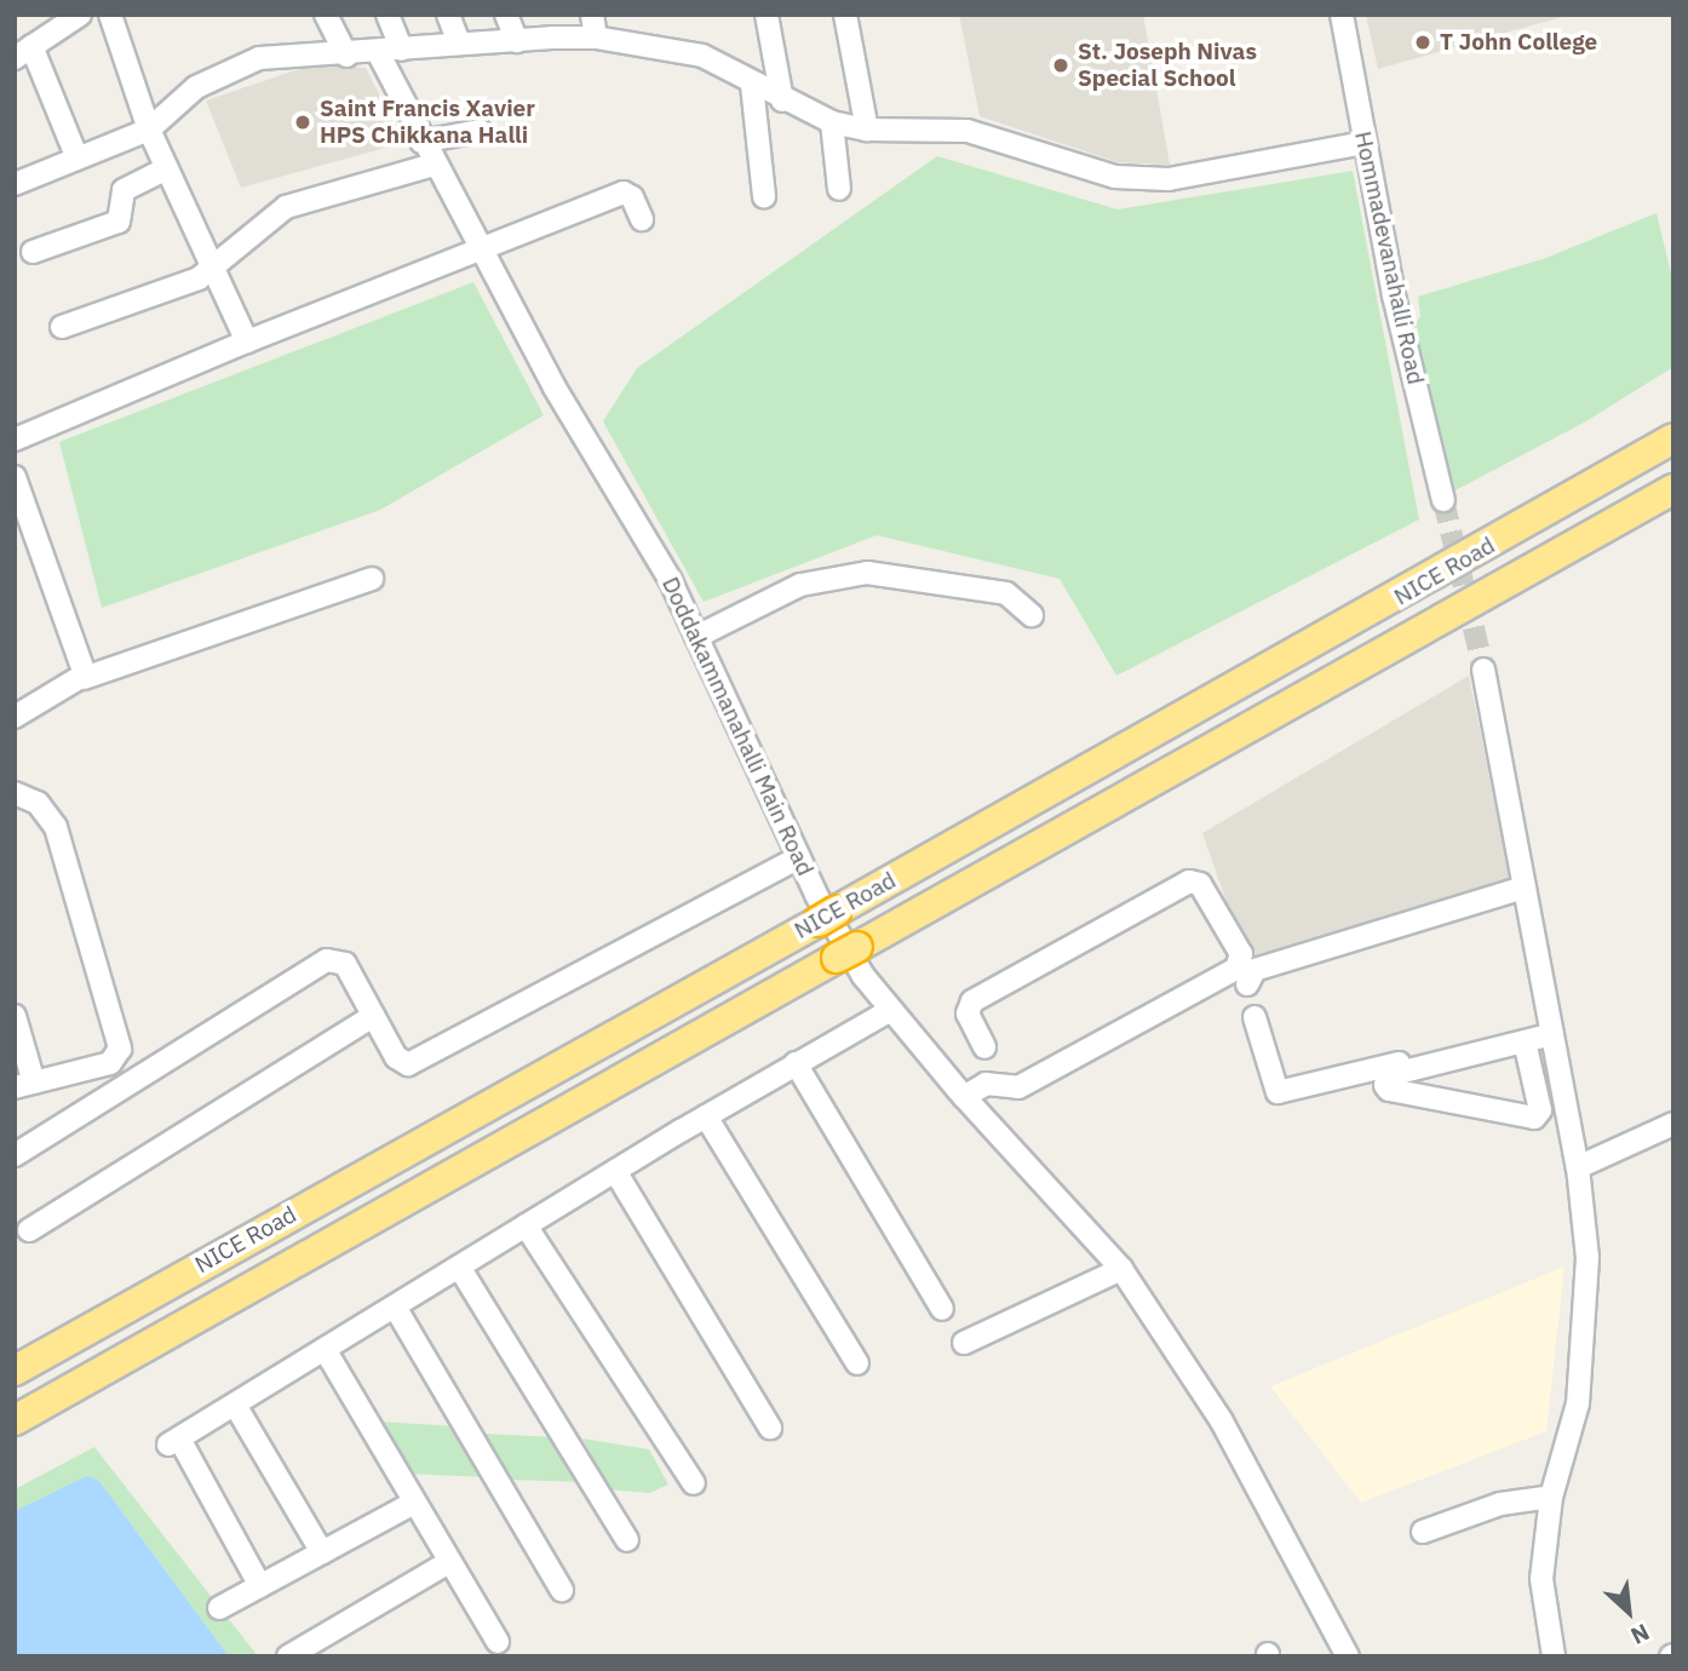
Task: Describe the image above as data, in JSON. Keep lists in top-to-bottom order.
{
  "streets": {
    "highway": ["NICE Road"],
    "street": ["Hommadevanahalli Road", "Doddakammanahalli Main Road"]
  },
  "places": ["T John College", "St. Joseph Nivas Special School", "Saint Francis Xavier HPS Chikkana Halli"],
  "north": "bottom right"
}
